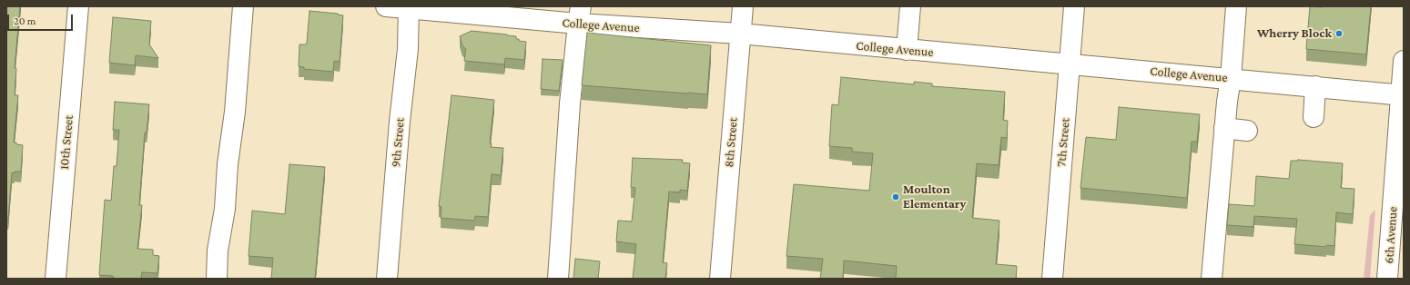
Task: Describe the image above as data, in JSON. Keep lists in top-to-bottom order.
{
  "streets": {
    "street": [
      "College Avenue",
      "10th Street",
      "9th Street",
      "8th Street",
      "7th Street",
      "6th Avenue"
    ]
  },
  "crossings": [
    ["College Avenue", "9th Street"],
    ["College Avenue", "8th Street"],
    ["College Avenue", "7th Street"],
    ["College Avenue", "6th Avenue"]
  ],
  "places": ["Wherry Block", "Moulton Elementary"],
  "scale_bar": "20 m"
}
